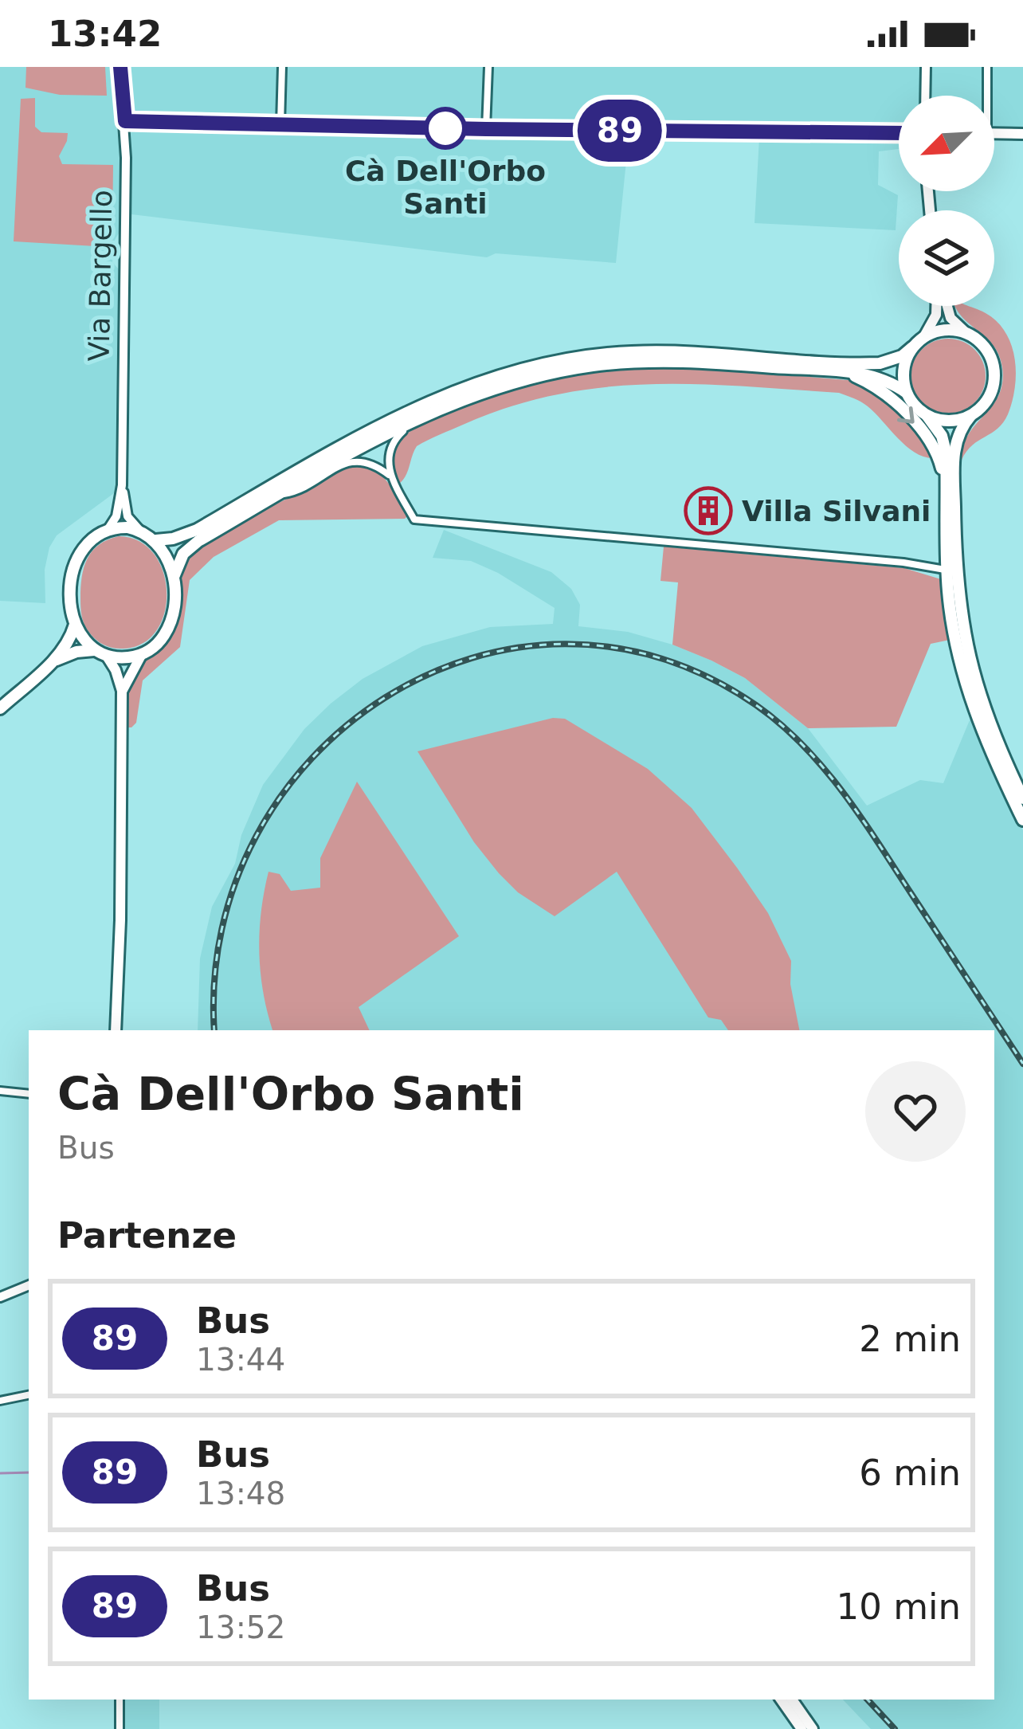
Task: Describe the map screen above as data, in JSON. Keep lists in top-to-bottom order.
{
  "streets": {
    "street": ["Via Bargello"]
  },
  "places": {
    "other": ["Cà Dell'Orbo Santi"],
    "building": ["Villa Silvani"]
  },
  "lines": ["bus line 89"],
  "north": "bottom left",
  "page": {
    "status": "13:42",
    "on_map": "89",
    "heading": [
      ["Cà Dell'Orbo Santi", "Bus"],
      "Partenze"
    ],
    "list": [
      {
        "mark": "89",
        "name": "Bus",
        "note": "13:44",
        "value": "2 min"
      },
      {
        "mark": "89",
        "name": "Bus",
        "note": "13:48",
        "value": "6 min"
      },
      {
        "mark": "89",
        "name": "Bus",
        "note": "13:52",
        "value": "10 min"
      }
    ]
  }
}
